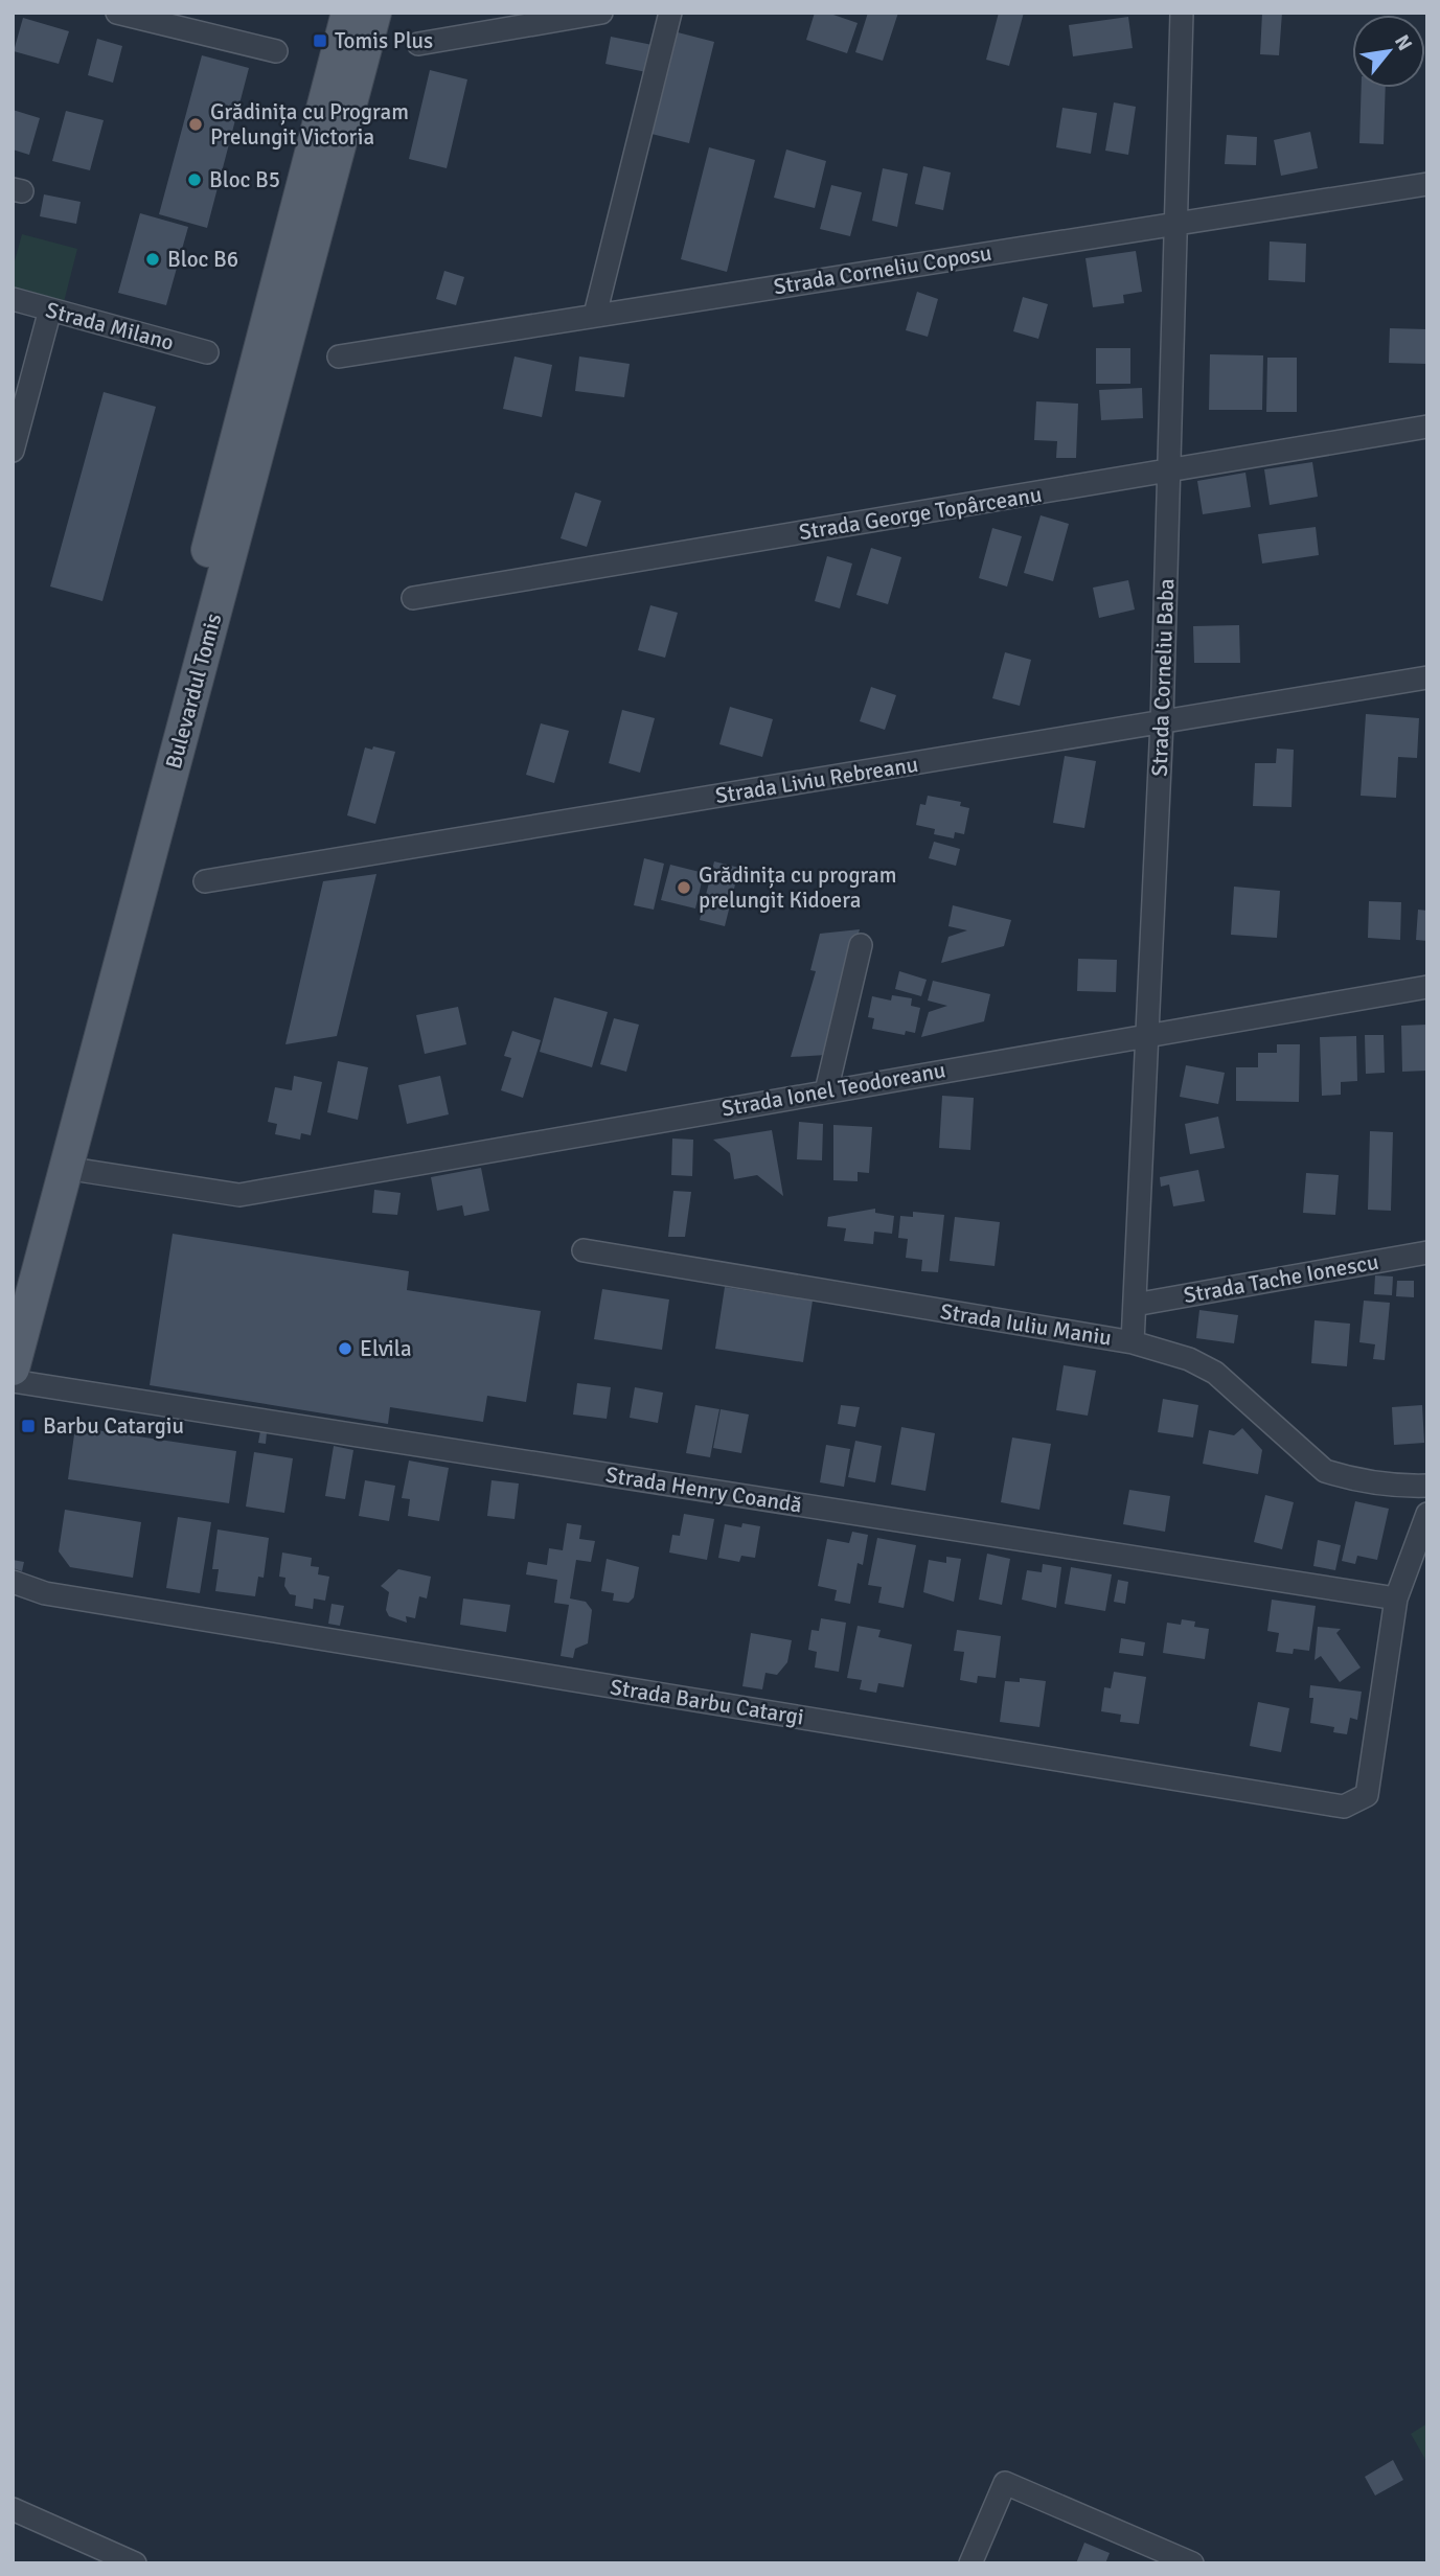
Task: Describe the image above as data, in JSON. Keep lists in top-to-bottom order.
{
  "streets": {
    "main road": ["Bulevardul Tomis"],
    "street": [
      "Strada Corneliu Coposu",
      "Strada Milano",
      "Strada George Topârceanu",
      "Strada Corneliu Baba",
      "Strada Liviu Rebreanu",
      "Strada Ionel Teodoreanu",
      "Strada Tache Ionescu",
      "Strada Iuliu Maniu",
      "Strada Henry Coandă",
      "Strada Barbu Catargi"
    ]
  },
  "crossings": [
    ["Strada Corneliu Coposu", "Strada Corneliu Baba"],
    ["Strada George Topârceanu", "Strada Corneliu Baba"],
    ["Strada Corneliu Baba", "Strada Liviu Rebreanu"],
    ["Strada Corneliu Baba", "Strada Ionel Teodoreanu"],
    ["Strada Corneliu Baba", "Strada Tache Ionescu"],
    ["Strada Corneliu Baba", "Strada Iuliu Maniu"],
    ["Bulevardul Tomis", "Strada Ionel Teodoreanu"],
    ["Strada Henry Coandă", "Strada Barbu Catargi"]
  ],
  "places": {
    "transit": ["Tomis Plus", "Barbu Catargiu"],
    "other": [
      "Grădinița cu Program Prelungit Victoria",
      "Bloc B5",
      "Bloc B6",
      "Grădinița cu program prelungit Kidoera",
      "Elvila"
    ]
  },
  "north": "top right"
}
